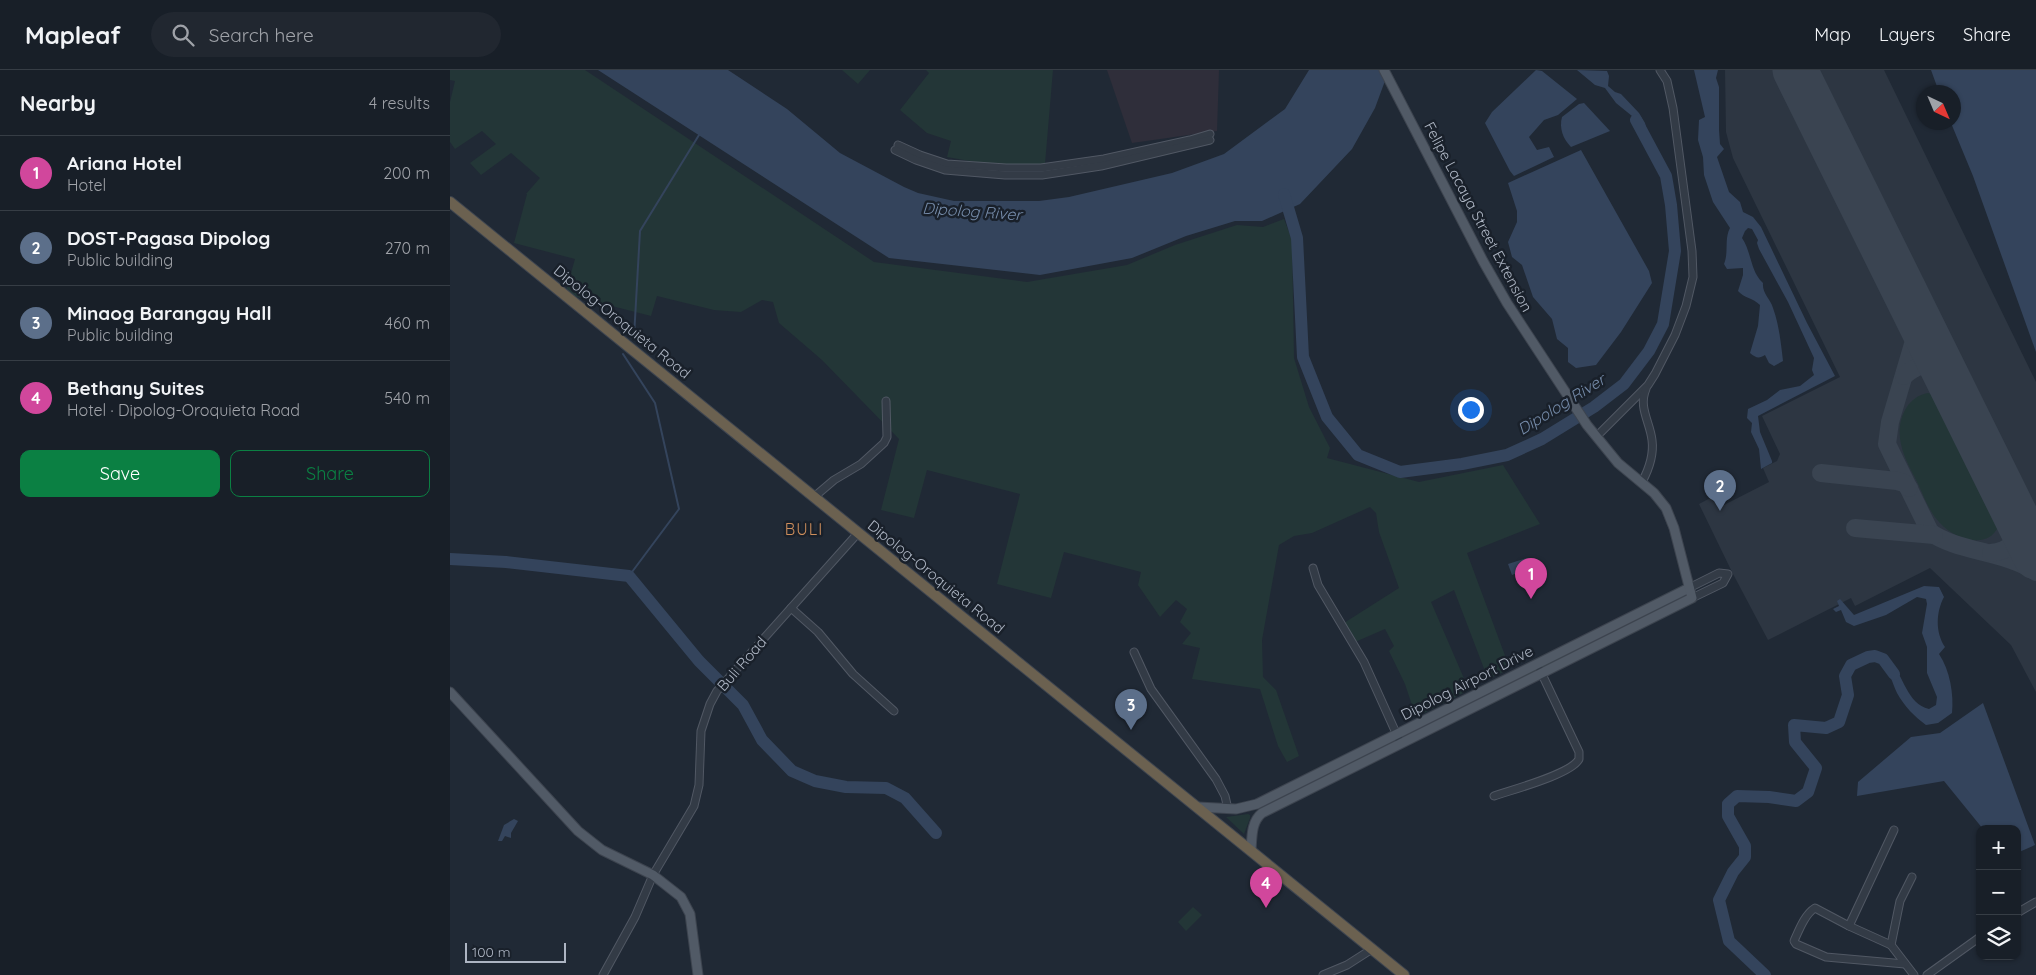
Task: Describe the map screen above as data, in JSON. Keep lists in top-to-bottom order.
{
  "streets": {
    "highway": ["Dipolog-Oroquieta Road"],
    "main road": ["Felipe Lacaya Street Extension", "Dipolog Airport Drive"],
    "street": ["Buli Road"]
  },
  "crossings": [
    ["Felipe Lacaya Street Extension", "Dipolog Airport Drive"],
    ["Dipolog-Oroquieta Road", "Buli Road"],
    ["Dipolog-Oroquieta Road", "Dipolog Airport Drive"]
  ],
  "districts": ["BULI"],
  "water": ["Dipolog River"],
  "scale_bar": "100 m",
  "north": "bottom right",
  "page": {
    "header": "Mapleaf",
    "search": "Search here",
    "nav": ["Map", "Layers", "Share"],
    "heading": ["Nearby", "4 results"],
    "list": [
      {
        "mark": "1",
        "name": "Ariana Hotel",
        "note": "Hotel",
        "value": "200 m"
      },
      {
        "mark": "2",
        "name": "DOST-Pagasa Dipolog",
        "note": "Public building",
        "value": "270 m"
      },
      {
        "mark": "3",
        "name": "Minaog Barangay Hall",
        "note": "Public building",
        "value": "460 m"
      },
      {
        "mark": "4",
        "name": "Bethany Suites",
        "note": "Hotel · Dipolog-Oroquieta Road",
        "value": "540 m"
      }
    ],
    "buttons": ["Save", "Share"],
    "pins": [
      "2",
      "1",
      "3",
      "4"
    ],
    "map_buttons": ["+", "−"],
    "scale": "100 m"
  }
}
